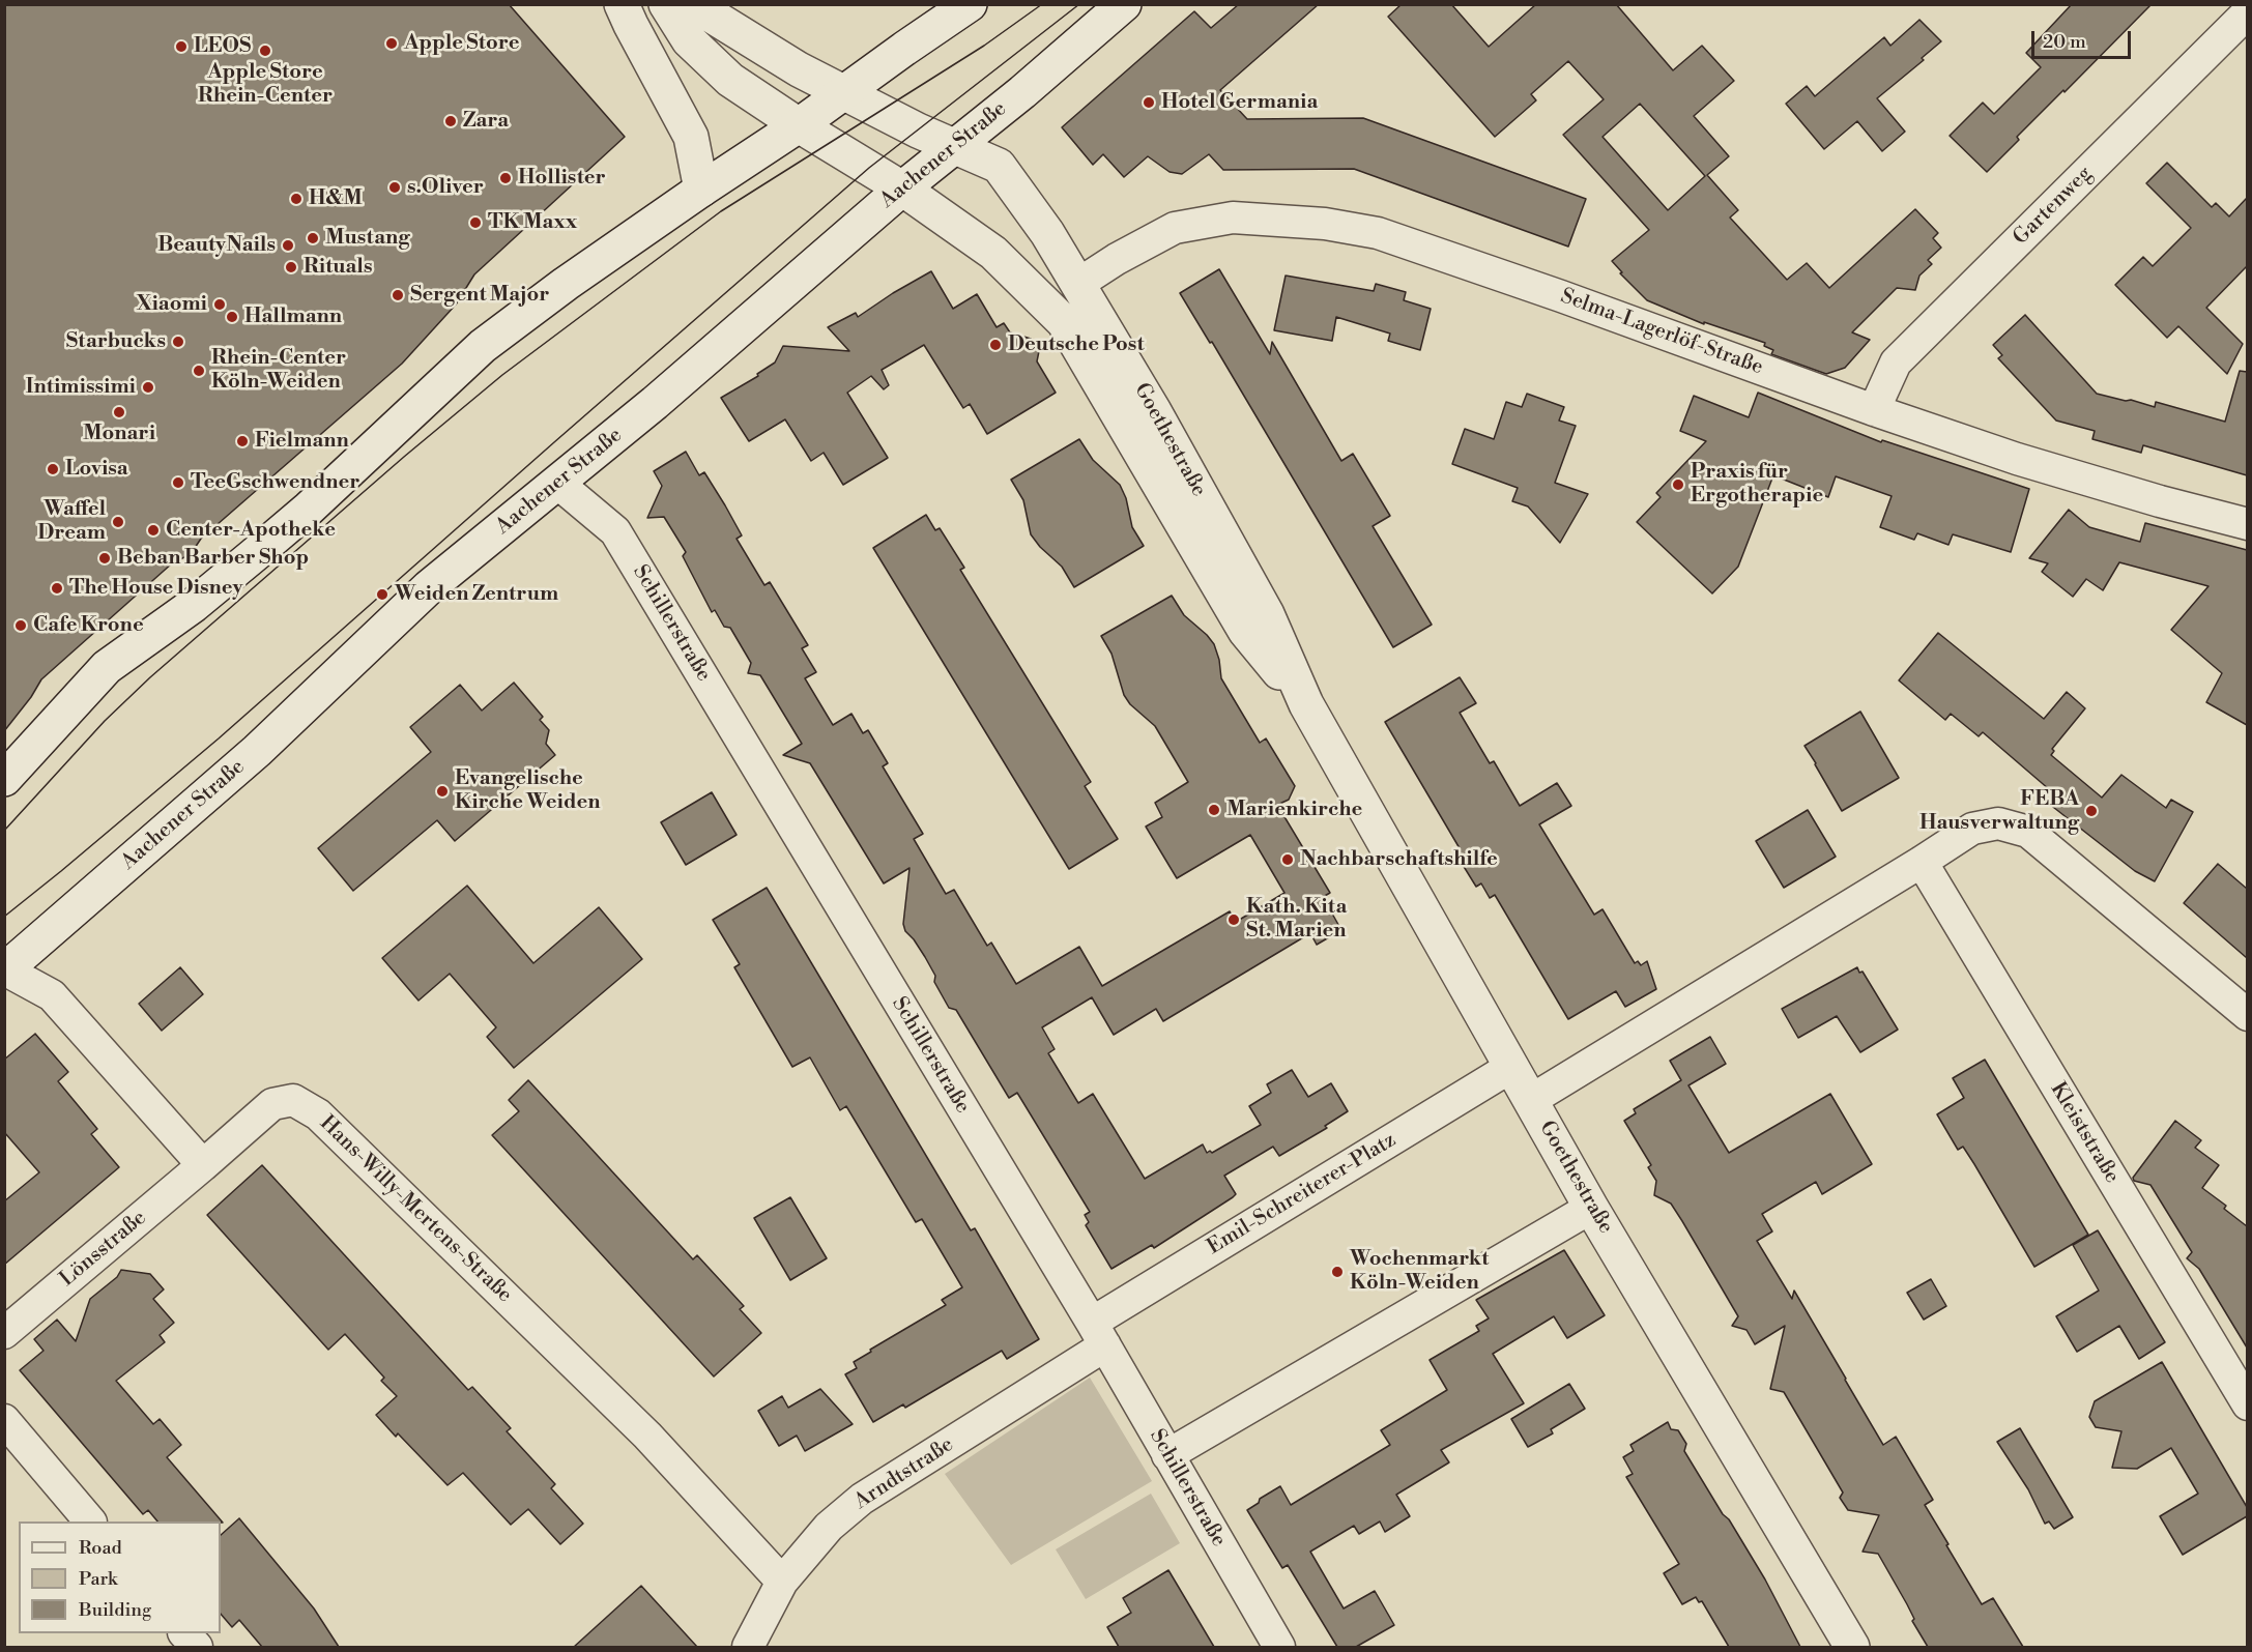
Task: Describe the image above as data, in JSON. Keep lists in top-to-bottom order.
{
  "streets": {
    "street": [
      "Aachener Straße",
      "Gartenweg",
      "Selma-Lagerlöf-Straße",
      "Goethestraße",
      "Schillerstraße",
      "Kleiststraße",
      "Emil-Schreiterer-Platz",
      "Hans-Willy-Mertens-Straße",
      "Lönsstraße",
      "Arndtstraße"
    ]
  },
  "crossings": [
    ["Aachener Straße", "Goethestraße"],
    ["Aachener Straße", "Schillerstraße"],
    ["Gartenweg", "Selma-Lagerlöf-Straße"],
    ["Selma-Lagerlöf-Straße", "Goethestraße"],
    ["Goethestraße", "Emil-Schreiterer-Platz"],
    ["Schillerstraße", "Emil-Schreiterer-Platz"],
    ["Schillerstraße", "Arndtstraße"],
    ["Emil-Schreiterer-Platz", "Arndtstraße"],
    ["Hans-Willy-Mertens-Straße", "Lönsstraße"],
    ["Hans-Willy-Mertens-Straße", "Arndtstraße"]
  ],
  "places": [
    "Apple Store",
    "LEOS",
    "Apple Store Rhein-Center",
    "Hotel Germania",
    "Zara",
    "Hollister",
    "s.Oliver",
    "H&M",
    "TK Maxx",
    "Mustang",
    "BeautyNails",
    "Rituals",
    "Sergent Major",
    "Xiaomi",
    "Hallmann",
    "Starbucks",
    "Deutsche Post",
    "Rhein-Center Köln-Weiden",
    "Intimissimi",
    "Monari",
    "Fielmann",
    "Lovisa",
    "TeeGschwendner",
    "Praxis für Ergotherapie",
    "Waffel Dream",
    "Center-Apotheke",
    "Beban Barber Shop",
    "The House Disney",
    "Weiden Zentrum",
    "Cafe Krone",
    "Evangelische Kirche Weiden",
    "Marienkirche",
    "FEBA Hausverwaltung",
    "Nachbarschaftshilfe",
    "Kath. Kita St. Marien",
    "Wochenmarkt Köln-Weiden"
  ],
  "legend": ["Road", "Park", "Building"],
  "scale_bar": "20 m"
}
